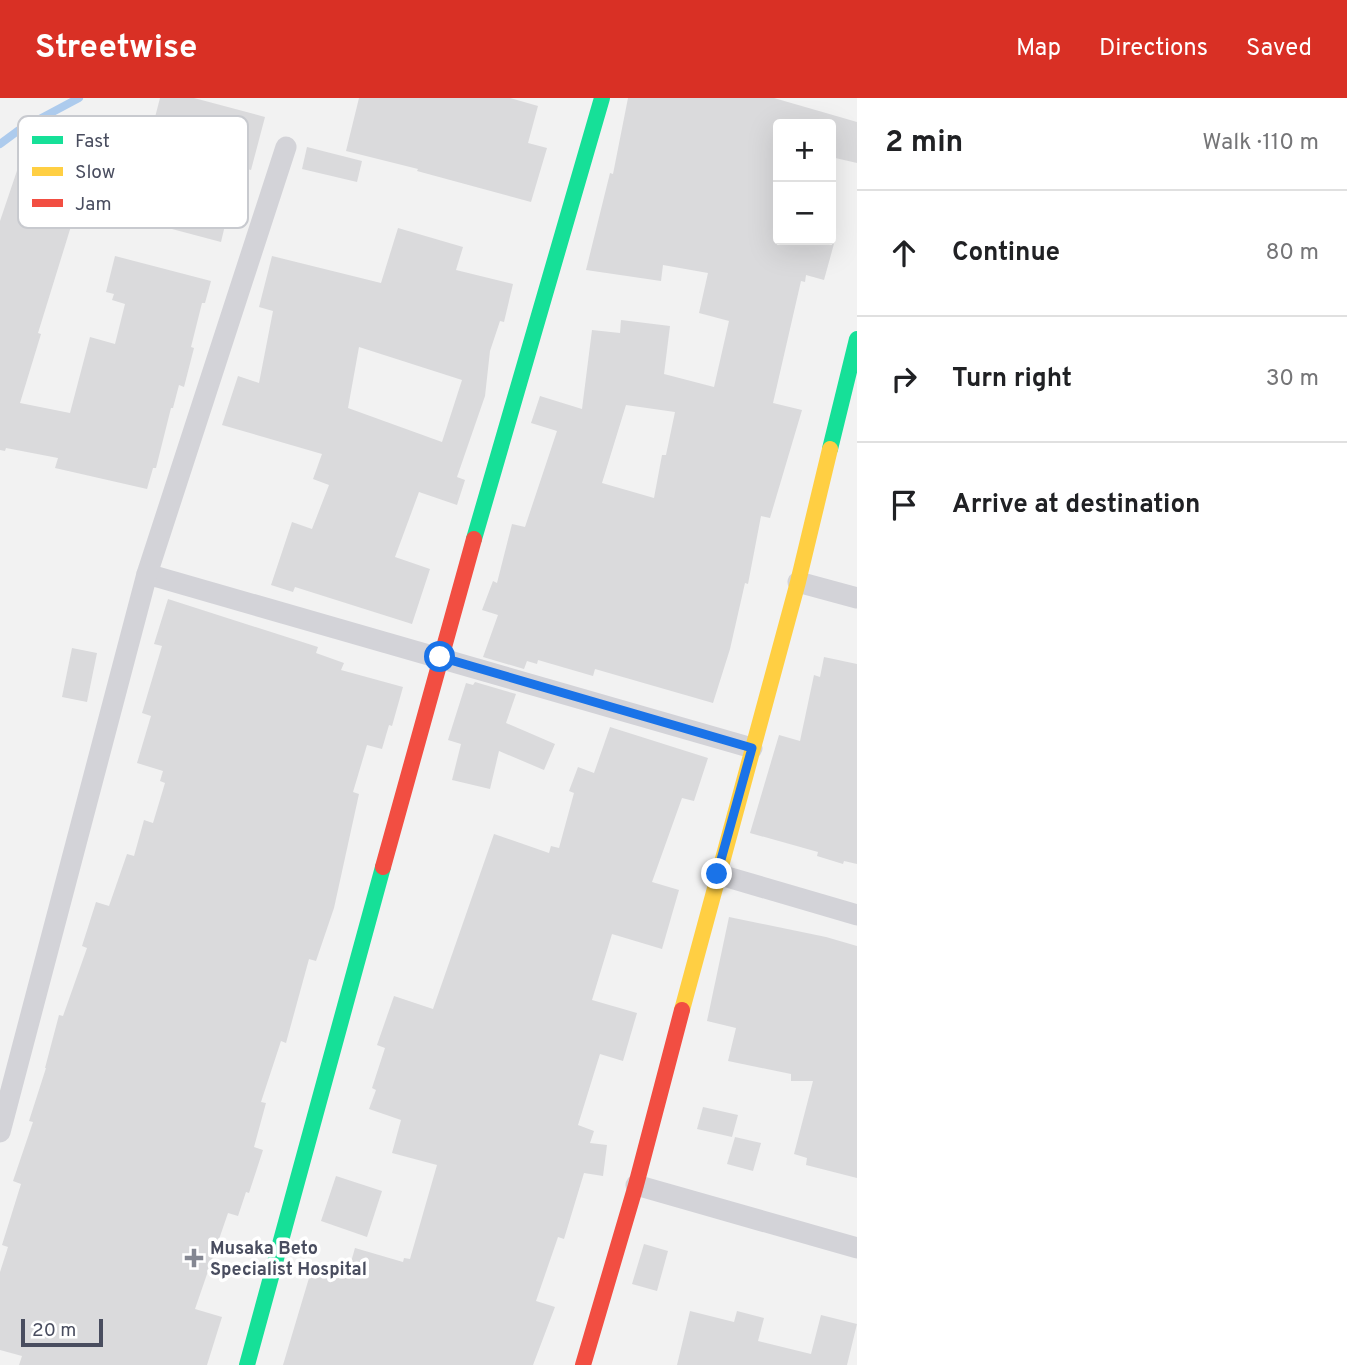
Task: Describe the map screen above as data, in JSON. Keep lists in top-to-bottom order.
{
  "places": {
    "health": ["Musaka Beto Specialist Hospital"]
  },
  "legend": ["Fast", "Slow", "Jam"],
  "scale_bar": "20 m",
  "page": {
    "header": "Streetwise",
    "nav": ["Map", "Directions", "Saved"],
    "heading": ["2 min", "Walk · 110 m"],
    "map_buttons": ["+", "−"],
    "list": [
      ["Continue", "80 m"],
      ["Turn right", "30 m"],
      "Arrive at destination"
    ],
    "scale": "20 m"
  }
}
